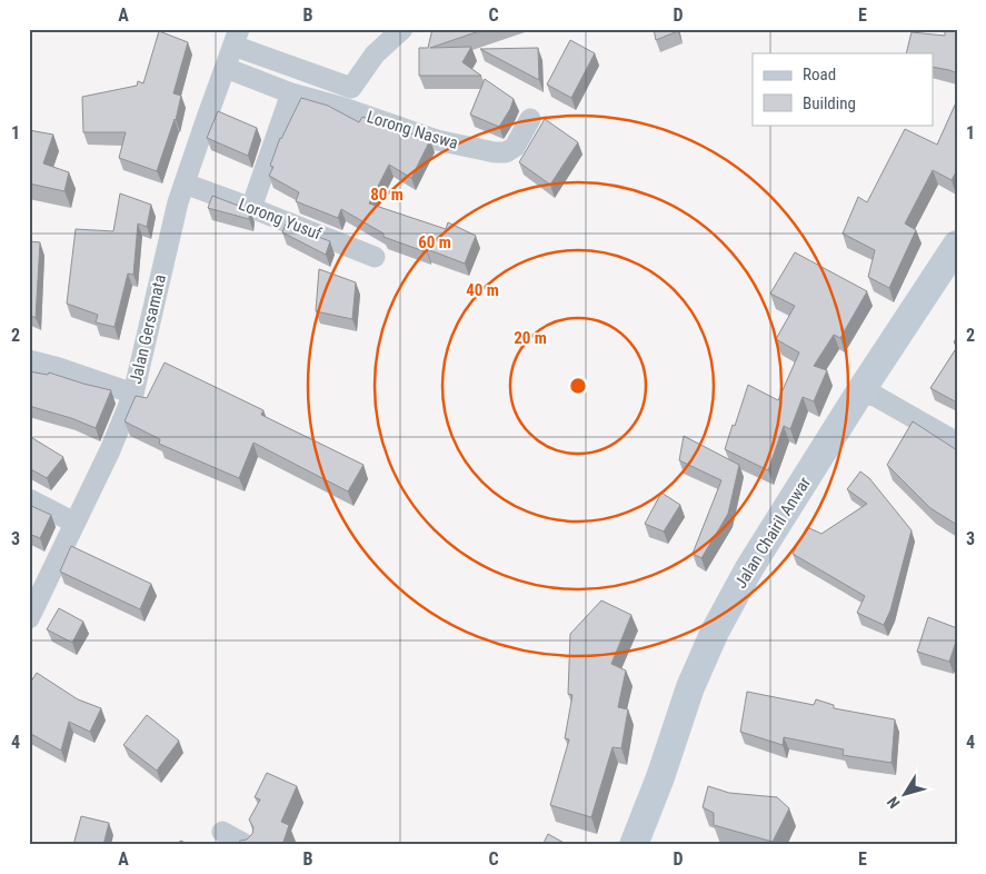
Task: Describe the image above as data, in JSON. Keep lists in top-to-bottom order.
{
  "streets": {
    "main road": ["Jalan Chairil Anwar"],
    "street": ["Lorong Naswa", "Lorong Yusuf", "Jalan Gersamata"]
  },
  "crossings": [
    ["Lorong Naswa", "Jalan Gersamata"],
    ["Lorong Yusuf", "Jalan Gersamata"]
  ],
  "legend": ["Road", "Building"],
  "north": "bottom left",
  "grid": {
    "columns": [
      "A",
      "B",
      "C",
      "D",
      "E"
    ],
    "rows": [
      "1",
      "2",
      "3",
      "4"
    ]
  },
  "rings": [
    "80 m",
    "60 m",
    "40 m",
    "20 m"
  ]
}
